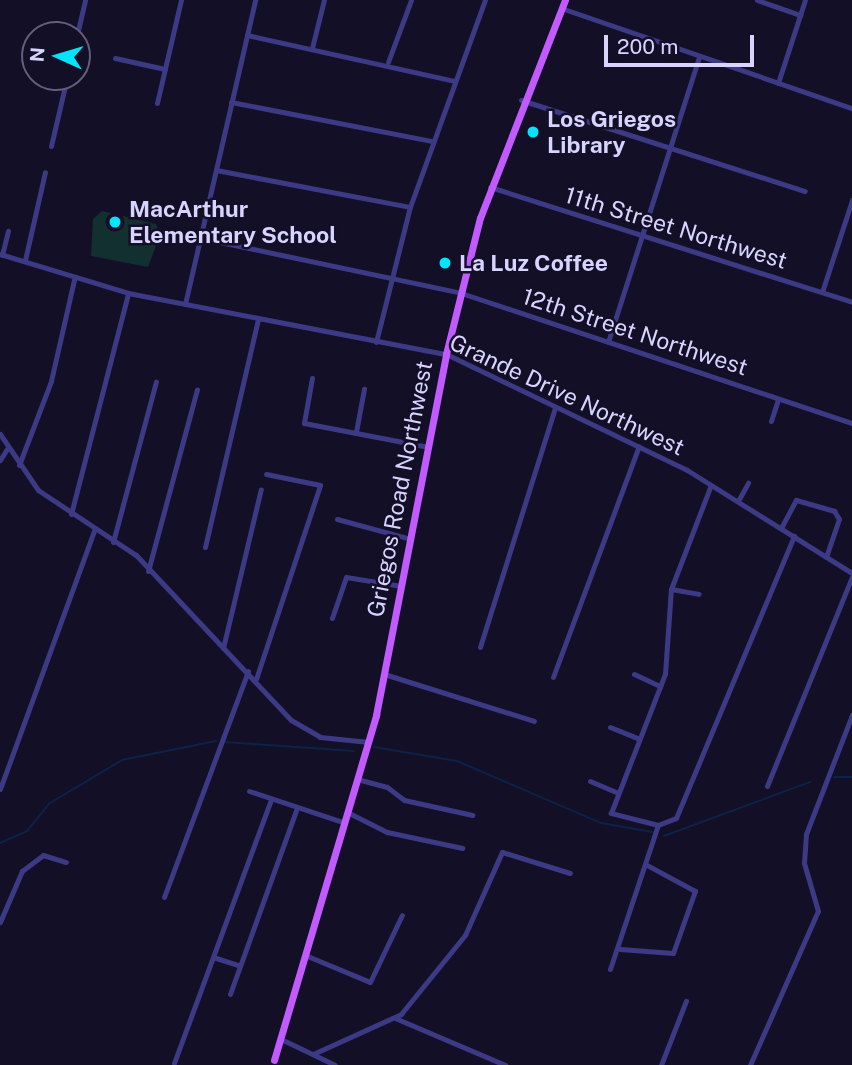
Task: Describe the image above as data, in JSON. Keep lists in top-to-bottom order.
{
  "streets": {
    "main road": ["Griegos Road Northwest"],
    "street": ["11th Street Northwest", "12th Street Northwest", "Grande Drive Northwest"]
  },
  "crossings": [
    ["11th Street Northwest", "Griegos Road Northwest"],
    ["12th Street Northwest", "Griegos Road Northwest"],
    ["Grande Drive Northwest", "Griegos Road Northwest"]
  ],
  "places": ["Los Griegos Library", "MacArthur Elementary School", "La Luz Coffee"],
  "scale_bar": "200 m",
  "north": "left"
}
